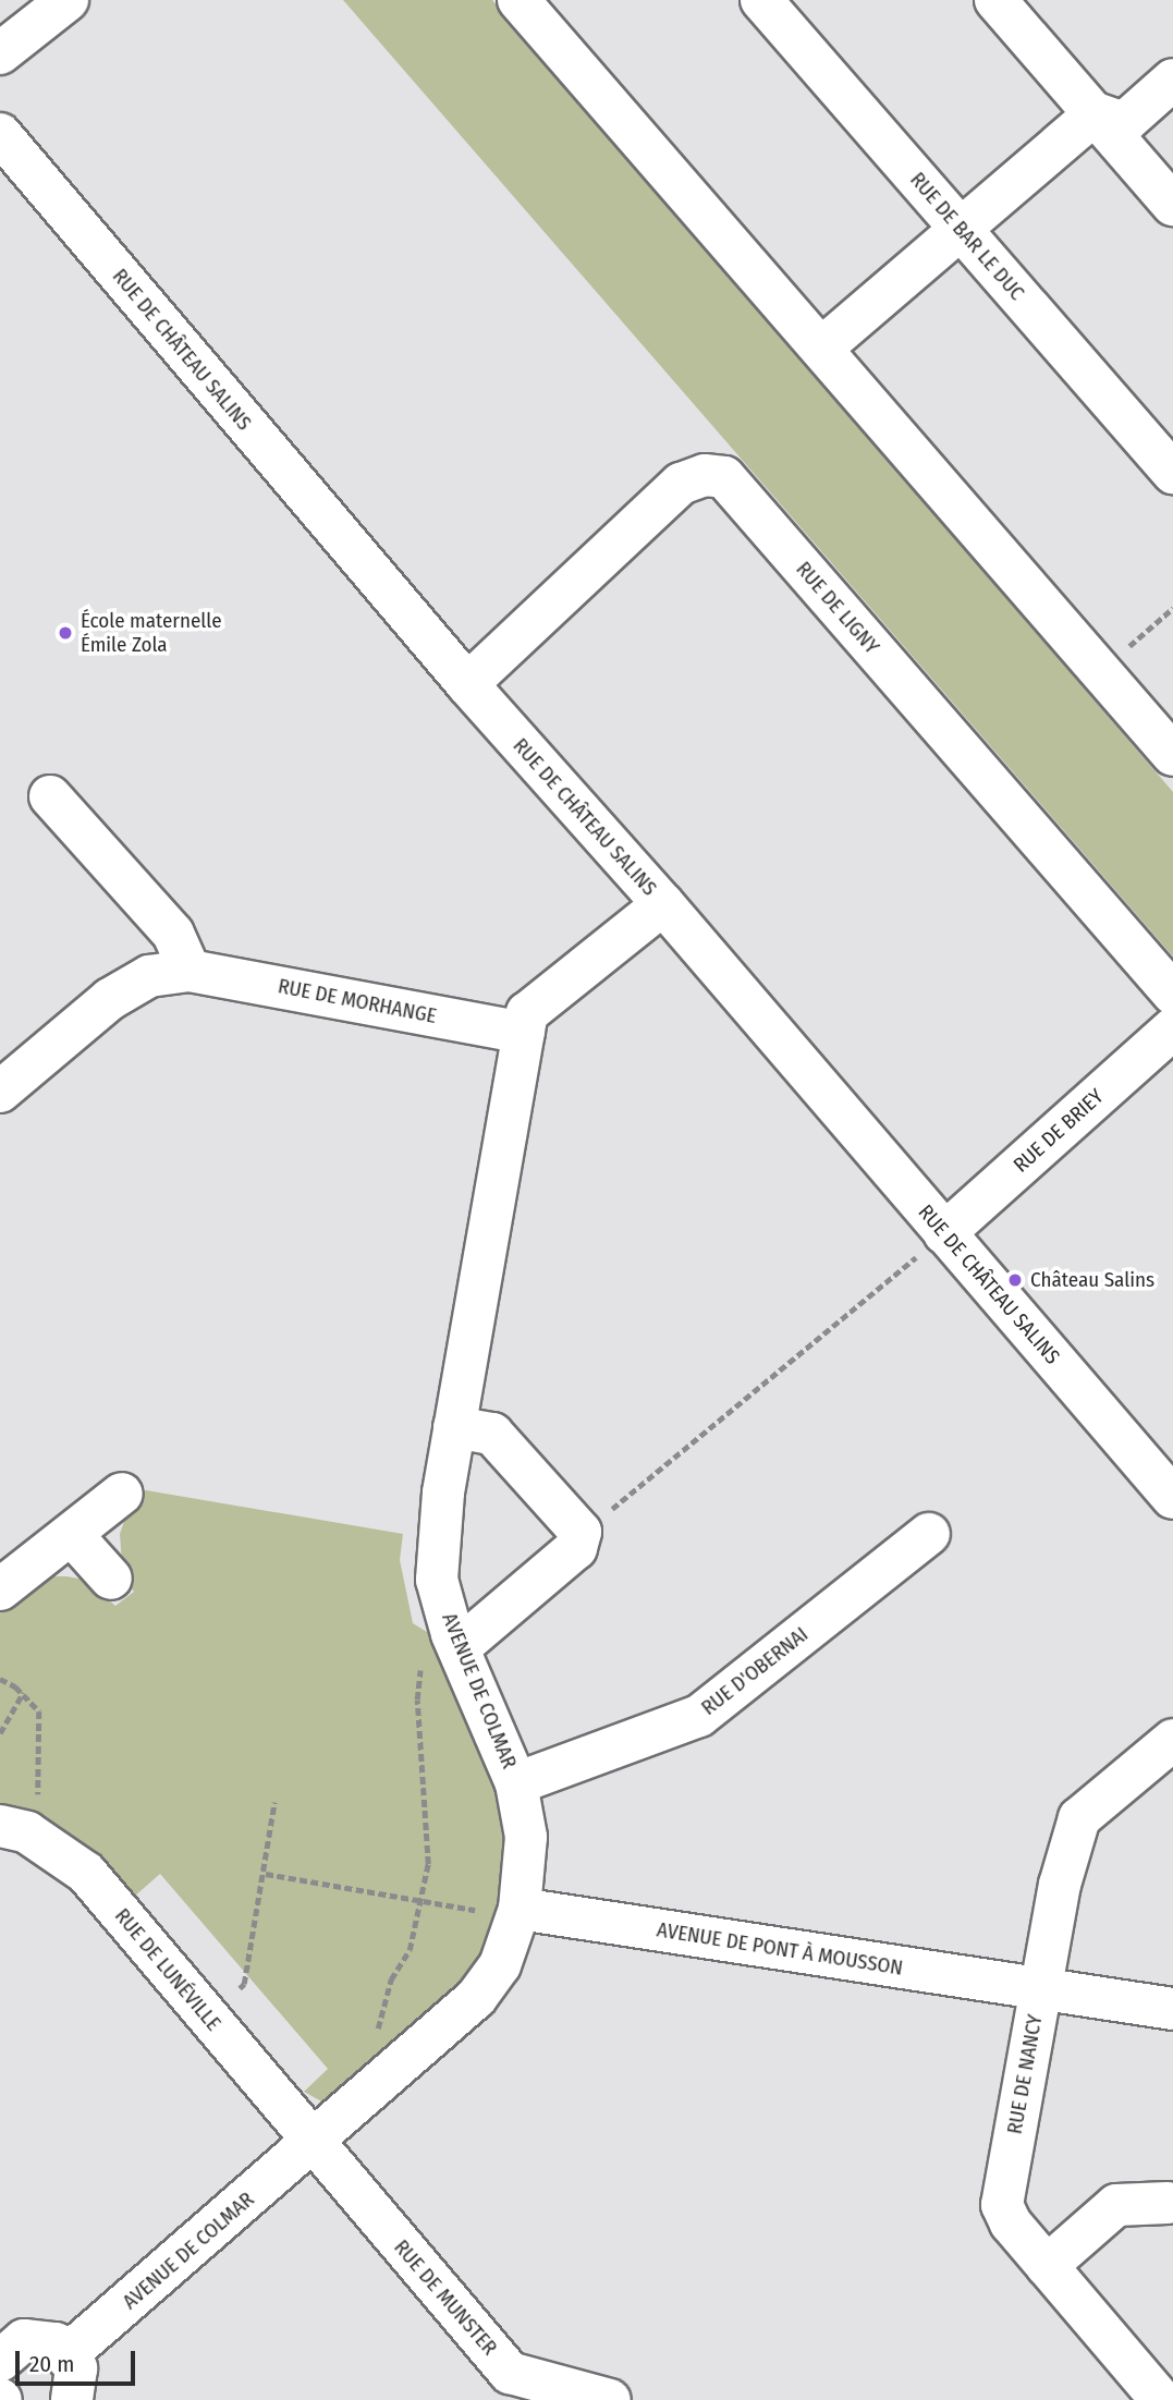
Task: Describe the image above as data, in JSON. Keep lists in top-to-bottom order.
{
  "streets": {
    "street": [
      "RUE DE BAR LE DUC",
      "RUE DE CHÂTEAU SALINS",
      "RUE DE LIGNY",
      "RUE DE MORHANGE",
      "RUE DE BRIEY",
      "RUE D'OBERNAI",
      "AVENUE DE COLMAR",
      "AVENUE DE PONT À MOUSSON",
      "RUE DE LUNÉVILLE",
      "RUE DE NANCY",
      "RUE DE MUNSTER"
    ]
  },
  "crossings": [
    ["RUE DE CHÂTEAU SALINS", "RUE DE LIGNY"],
    ["RUE DE CHÂTEAU SALINS", "RUE DE BRIEY"],
    ["RUE DE CHÂTEAU SALINS", "AVENUE DE COLMAR"],
    ["RUE DE MORHANGE", "AVENUE DE COLMAR"],
    ["RUE D'OBERNAI", "AVENUE DE COLMAR"],
    ["AVENUE DE COLMAR", "AVENUE DE PONT À MOUSSON"],
    ["AVENUE DE COLMAR", "RUE DE LUNÉVILLE"],
    ["AVENUE DE COLMAR", "RUE DE MUNSTER"],
    ["AVENUE DE PONT À MOUSSON", "RUE DE NANCY"],
    ["RUE DE LUNÉVILLE", "RUE DE MUNSTER"]
  ],
  "places": ["École maternelle Émile Zola", "Château Salins"],
  "scale_bar": "20 m"
}
